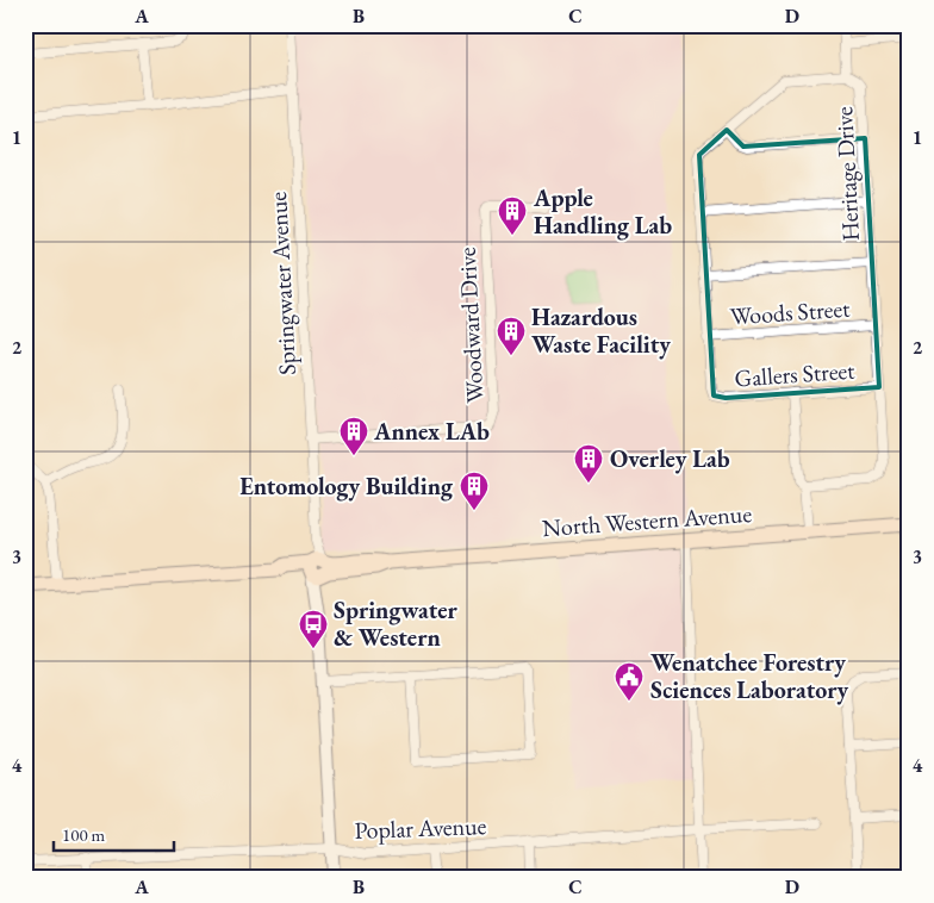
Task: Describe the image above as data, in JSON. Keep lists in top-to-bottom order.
{
  "streets": {
    "main road": ["North Western Avenue"],
    "street": [
      "Heritage Drive",
      "Springwater Avenue",
      "Woods Street",
      "Woodward Drive",
      "Gallers Street",
      "Poplar Avenue"
    ]
  },
  "crossings": [
    ["Heritage Drive", "Woods Street"],
    ["Heritage Drive", "Gallers Street"],
    ["Springwater Avenue", "Woodward Drive"],
    ["Springwater Avenue", "North Western Avenue"],
    ["Springwater Avenue", "Poplar Avenue"]
  ],
  "places": {
    "building": [
      "Apple Handling Lab",
      "Hazardous Waste Facility",
      "Annex LAb",
      "Overley Lab",
      "Entomology Building"
    ],
    "bus stop": ["Springwater & Western"],
    "public building": ["Wenatchee Forestry Sciences Laboratory"]
  },
  "scale_bar": "100 m",
  "grid": {
    "columns": [
      "A",
      "B",
      "C",
      "D"
    ],
    "rows": [
      "1",
      "2",
      "3",
      "4"
    ]
  }
}
